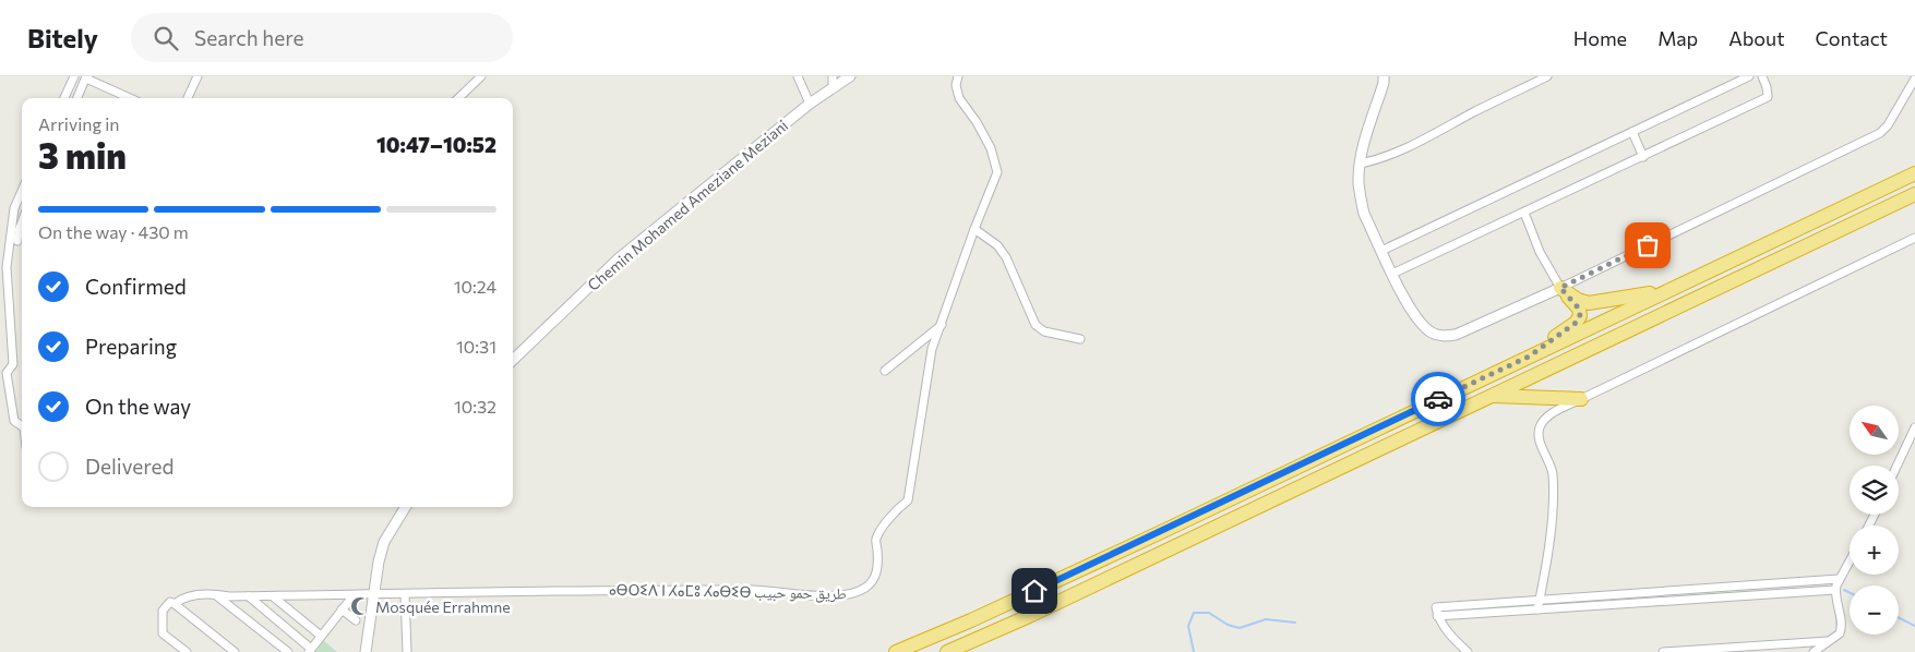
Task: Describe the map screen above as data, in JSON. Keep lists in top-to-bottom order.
{
  "streets": {
    "main road": ["Chemin Mohamed Ameziane Meziani"],
    "street": ["ⴰⴱⵔⵉⴷ ⵏ ⵃⴰⵎⵓ ⵃⴰⴱⵉⴱ طريق حمو حبيب"]
  },
  "places": {
    "mosque": ["Mosquée Errahmne"]
  },
  "north": "top left",
  "page": {
    "header": "Bitely",
    "search": "Search here",
    "nav": [
      "Home",
      "Map",
      "About",
      "Contact"
    ],
    "heading": ["3 min", "Arriving in", "10:47–10:52"],
    "bar": "On the way · 430 m",
    "list": [
      ["Confirmed", "10:24"],
      ["Preparing", "10:31"],
      ["On the way", "10:32"],
      "Delivered"
    ],
    "map_buttons": ["+", "−"]
  }
}
